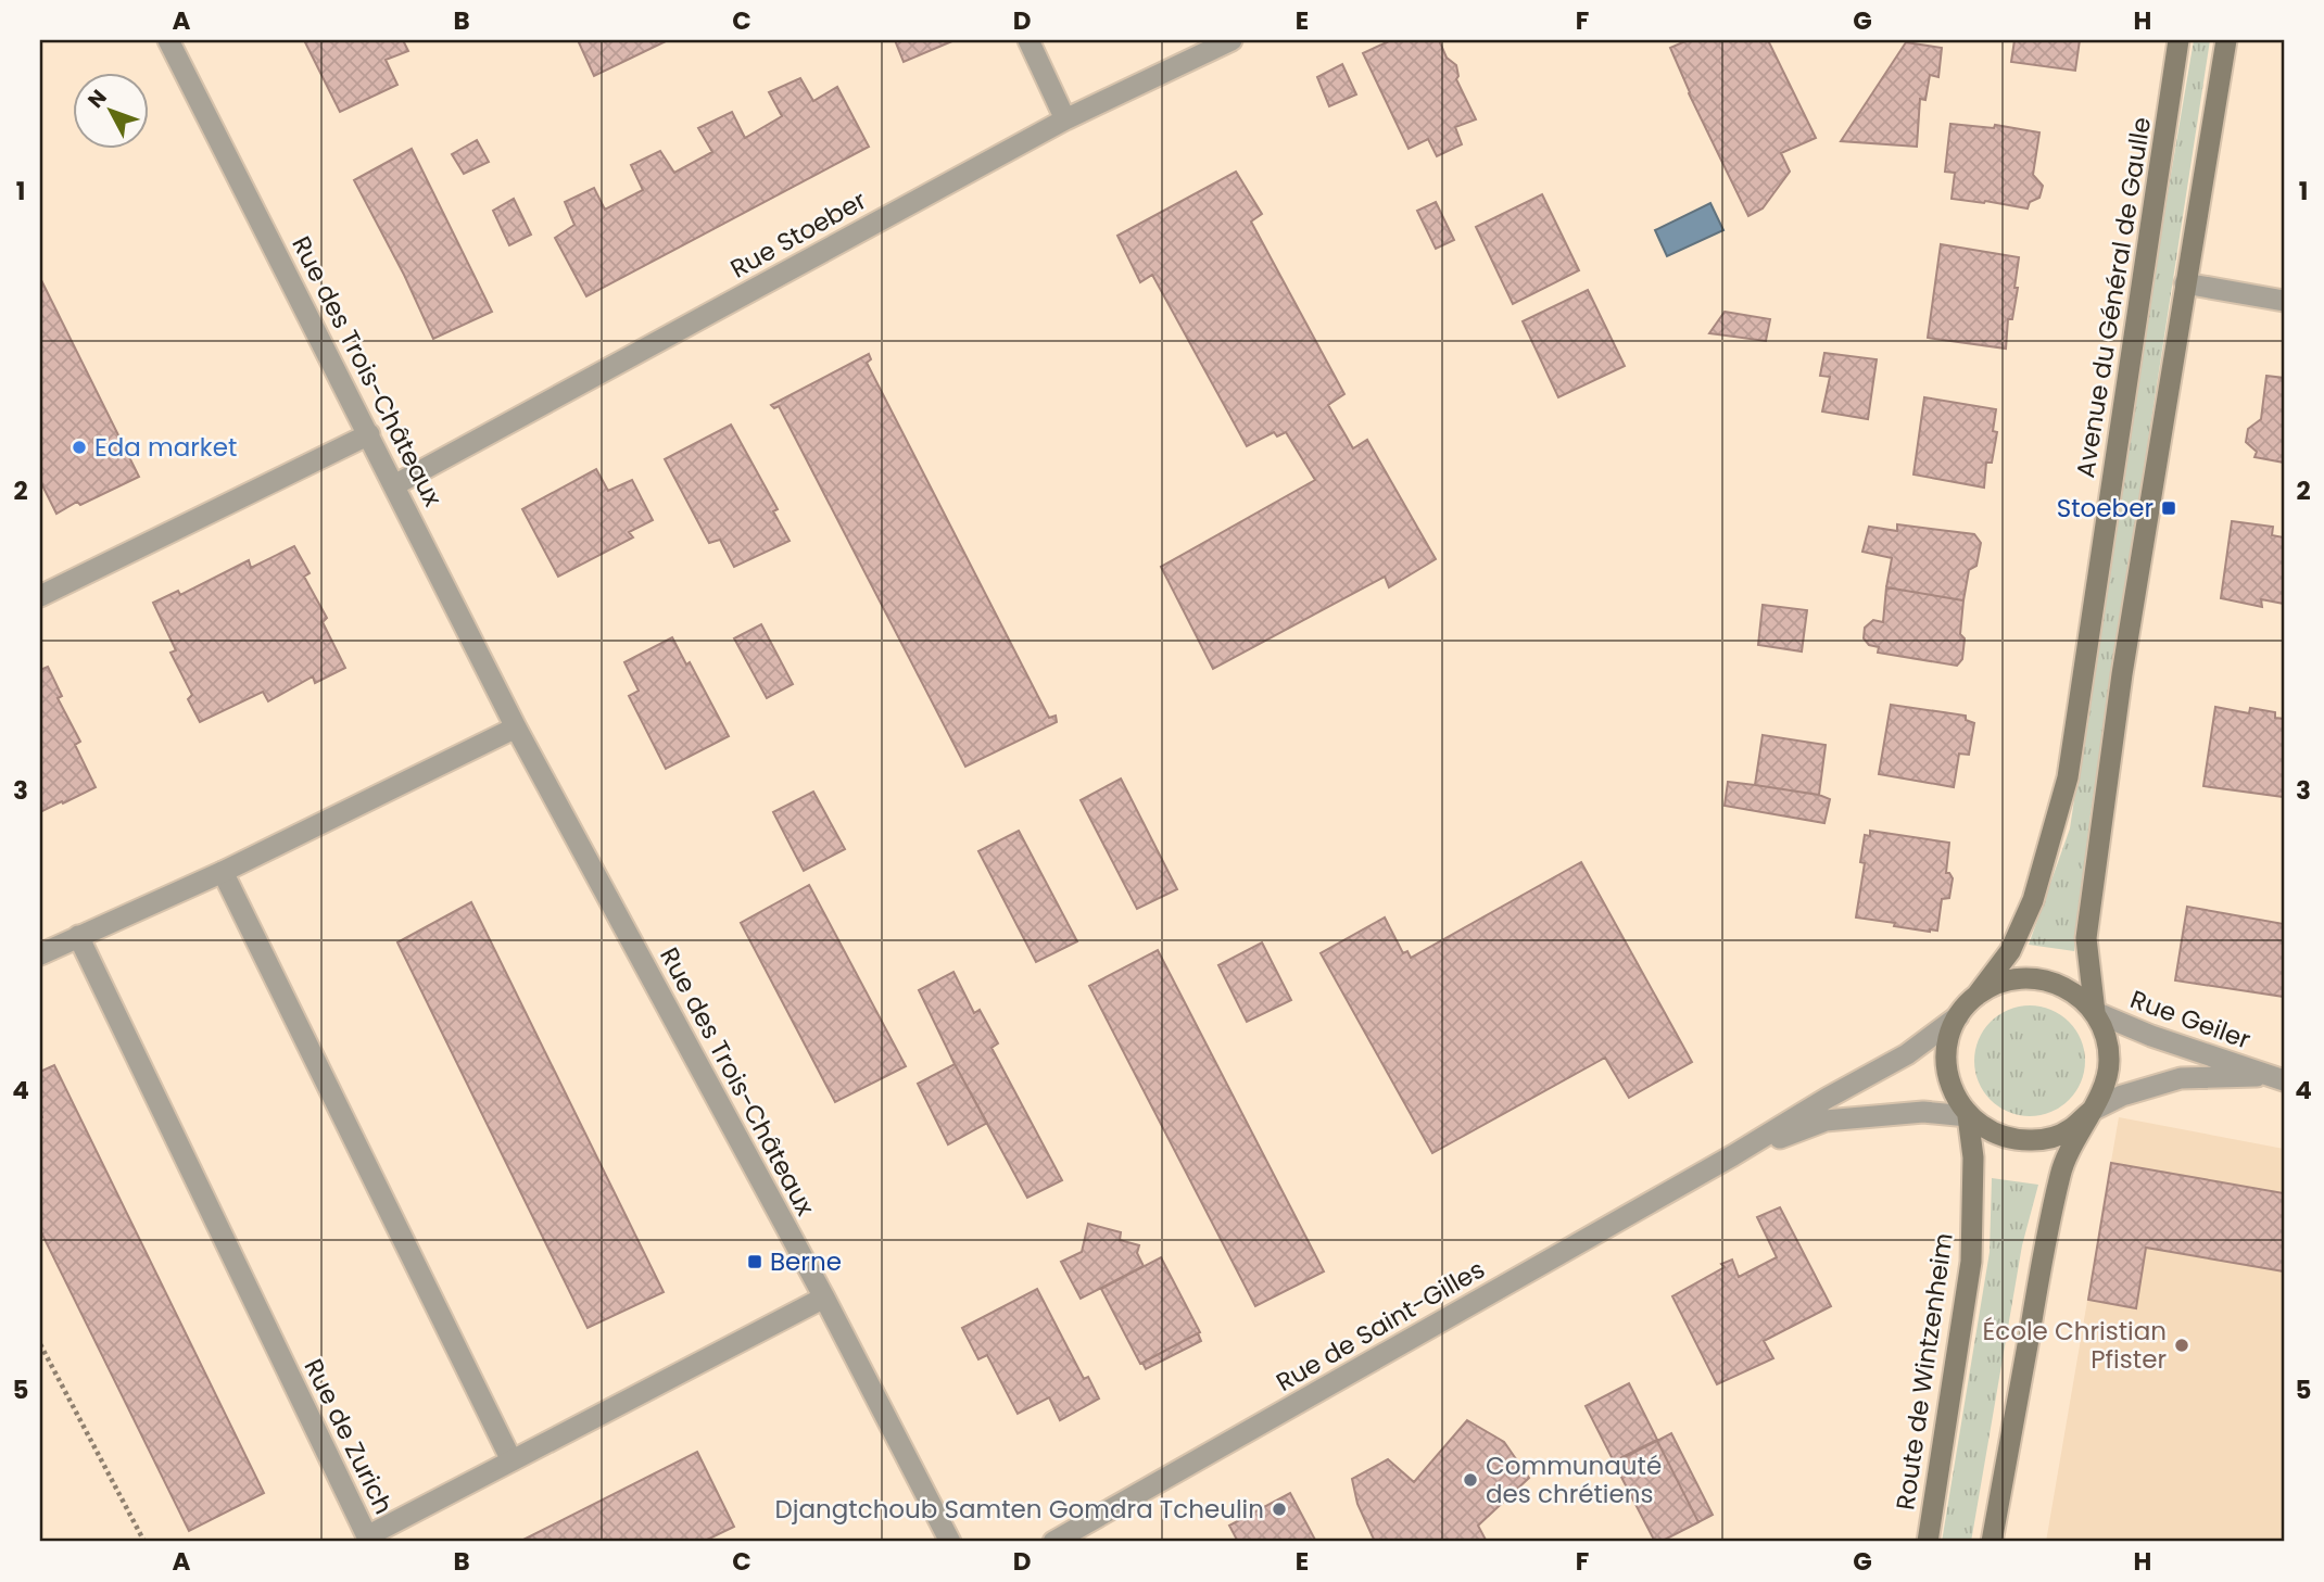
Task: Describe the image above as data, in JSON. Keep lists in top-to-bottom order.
{
  "streets": {
    "main road": ["Avenue du Général de Gaulle", "Route de Wintzenheim"],
    "street": [
      "Rue Stoeber",
      "Rue des Trois-Châteaux",
      "Rue Geiler",
      "Rue de Saint-Gilles",
      "Rue de Zurich"
    ]
  },
  "crossings": [
    ["Rue Stoeber", "Rue des Trois-Châteaux"],
    ["Avenue du Général de Gaulle", "Rue Geiler"],
    ["Avenue du Général de Gaulle", "Rue de Saint-Gilles"],
    ["Avenue du Général de Gaulle", "Route de Wintzenheim"],
    ["Rue des Trois-Châteaux", "Rue de Zurich"],
    ["Rue Geiler", "Rue de Saint-Gilles"],
    ["Rue Geiler", "Route de Wintzenheim"],
    ["Rue de Saint-Gilles", "Route de Wintzenheim"]
  ],
  "places": {
    "other": [
      "Eda market",
      "École Christian Pfister",
      "Communauté des chrétiens",
      "Djangtchoub Samten Gomdra Tcheulin"
    ],
    "transit": ["Stoeber", "Berne"]
  },
  "north": "top left",
  "grid": {
    "columns": [
      "A",
      "B",
      "C",
      "D",
      "E",
      "F",
      "G",
      "H"
    ],
    "rows": [
      "1",
      "2",
      "3",
      "4",
      "5"
    ]
  }
}
